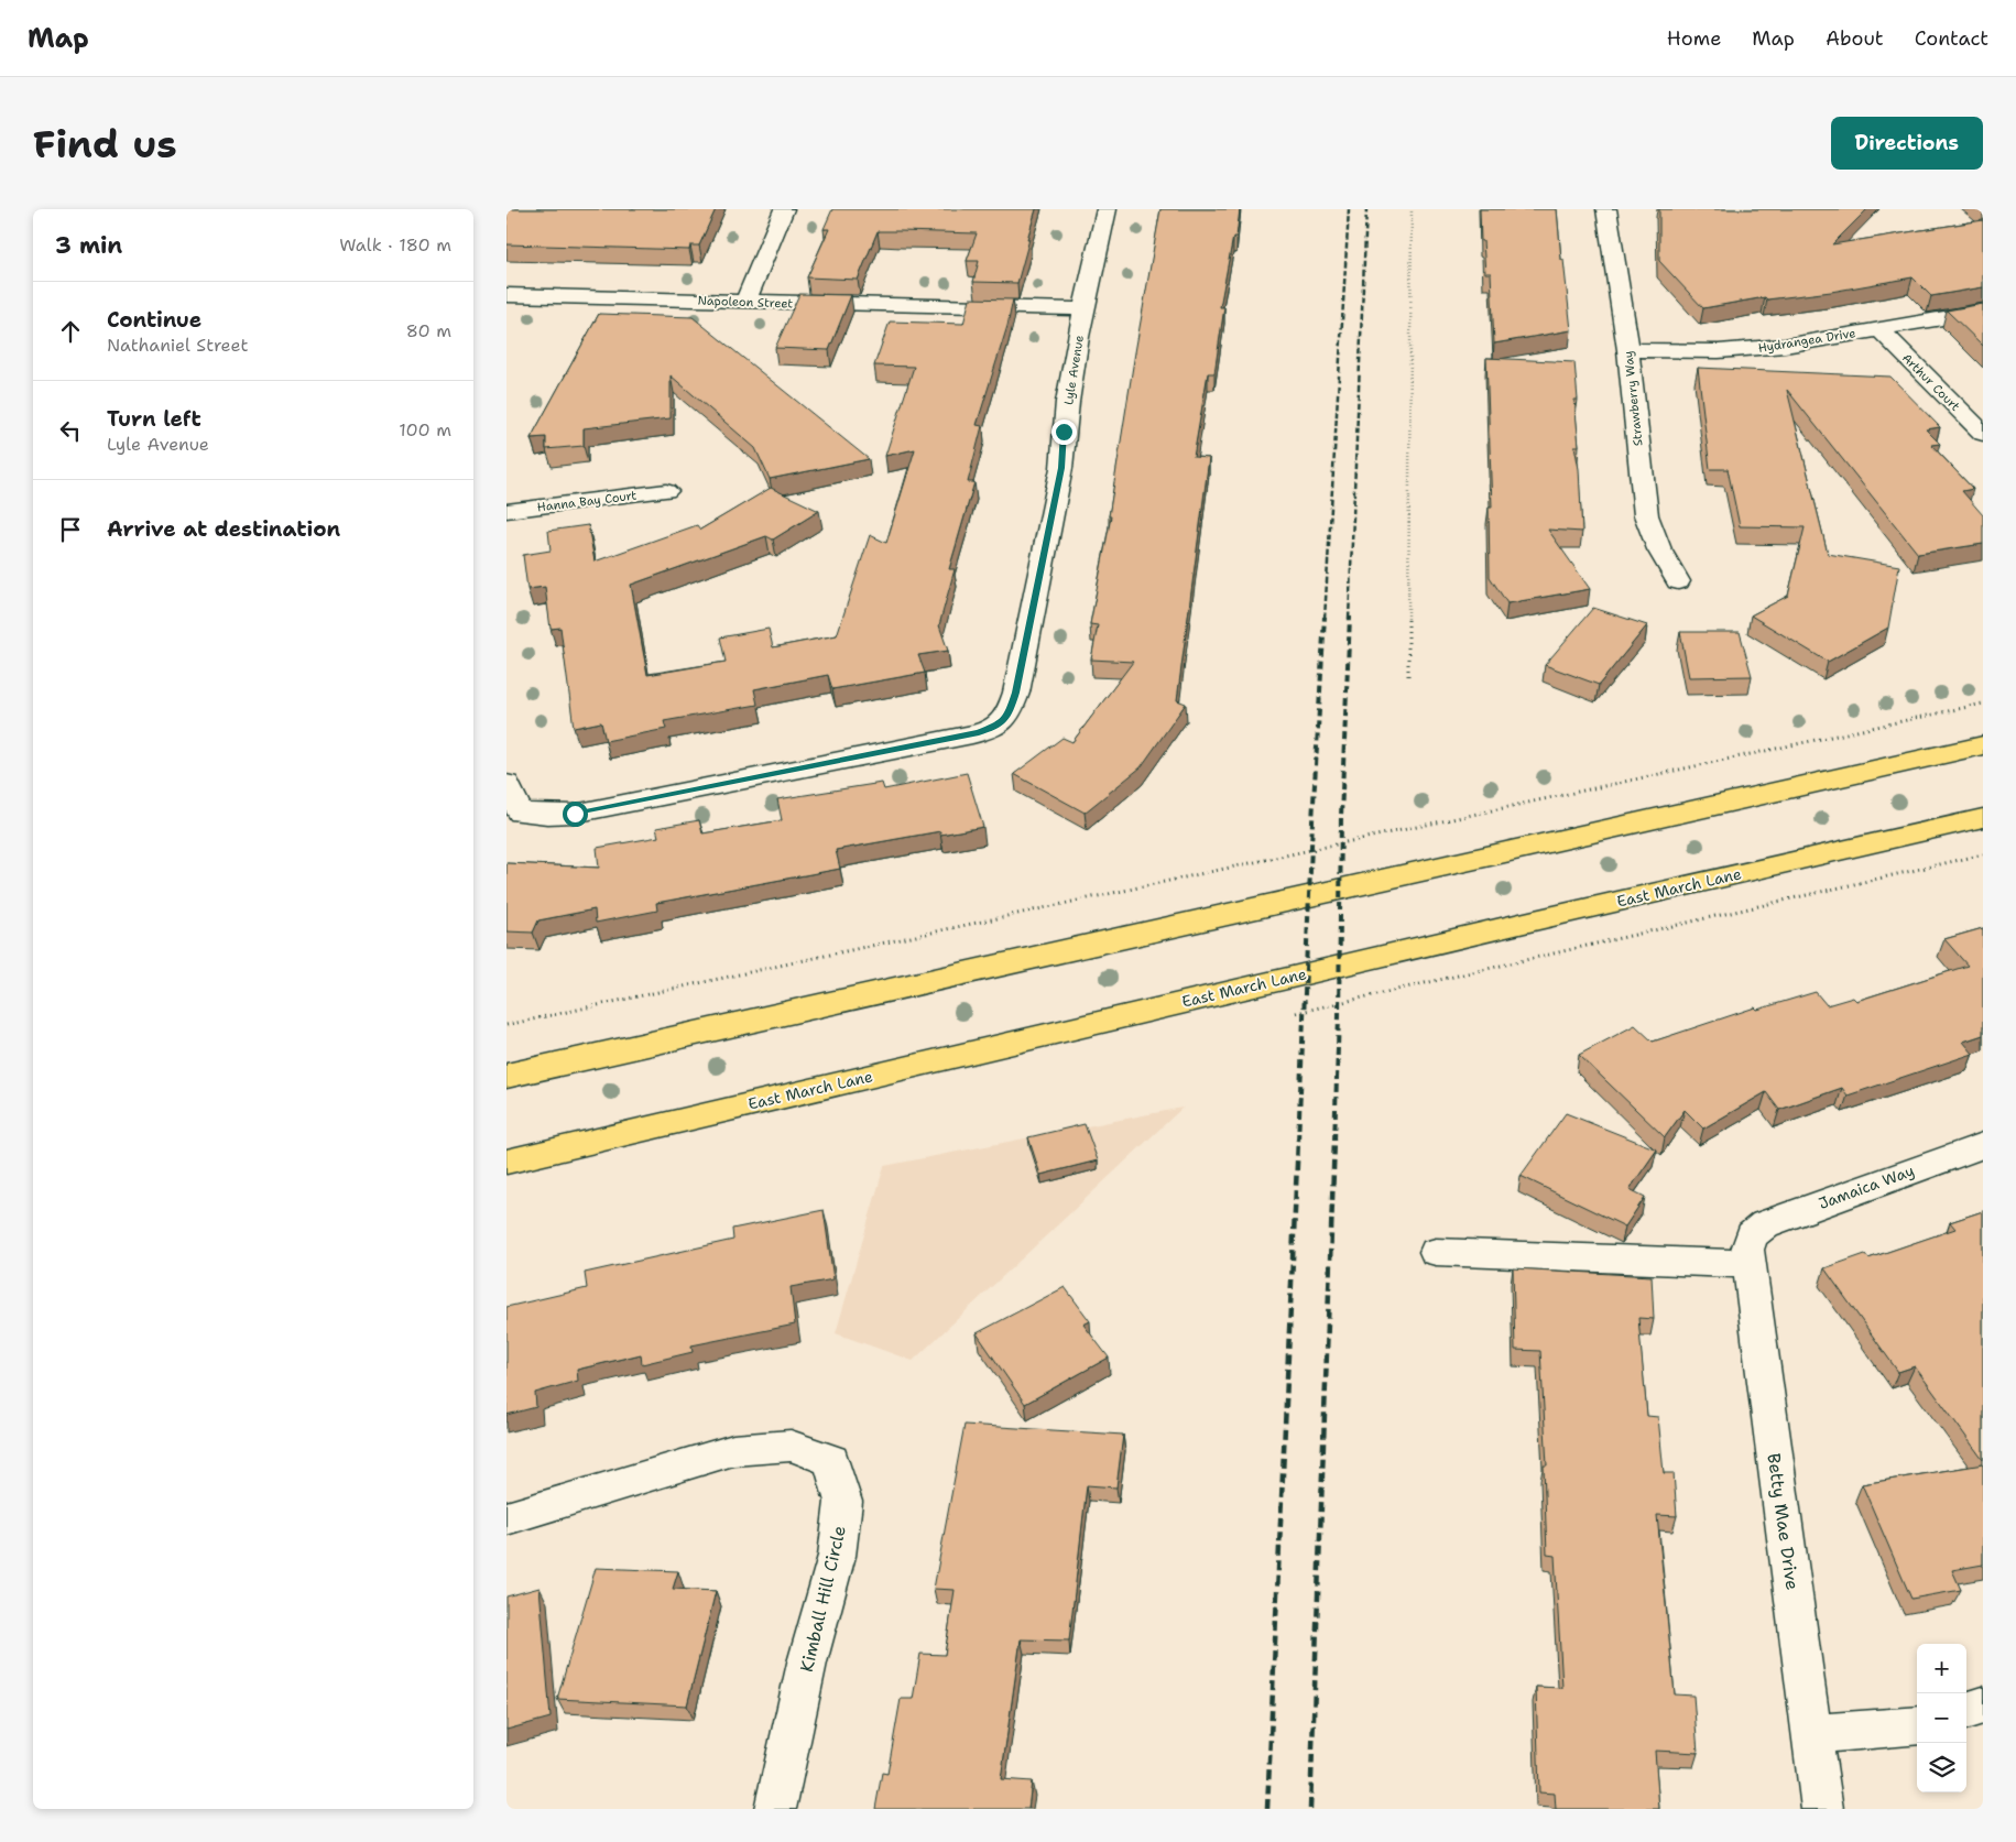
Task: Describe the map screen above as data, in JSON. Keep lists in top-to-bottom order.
{
  "streets": {
    "main road": ["East March Lane"],
    "street": [
      "Napoleon Street",
      "Hydrangea Drive",
      "Lyle Avenue",
      "Arthur Court",
      "Strawberry Way",
      "Hanna Bay Court",
      "Jamaica Way",
      "Betty Mae Drive",
      "Kimball Hill Circle"
    ]
  },
  "crossings": [
    ["Napoleon Street", "Lyle Avenue"],
    ["Hydrangea Drive", "Arthur Court"],
    ["Hydrangea Drive", "Strawberry Way"],
    ["Jamaica Way", "Betty Mae Drive"]
  ],
  "page": {
    "header": "Map",
    "nav": [
      "Home",
      "Map",
      "About",
      "Contact"
    ],
    "buttons": "Directions",
    "title": "Find us",
    "heading": ["3 min", "Walk · 180 m"],
    "list": [
      ["Continue", "Nathaniel Street", "80 m"],
      ["Turn left", "Lyle Avenue", "100 m"],
      "Arrive at destination"
    ],
    "map_buttons": ["+", "−"]
  }
}
